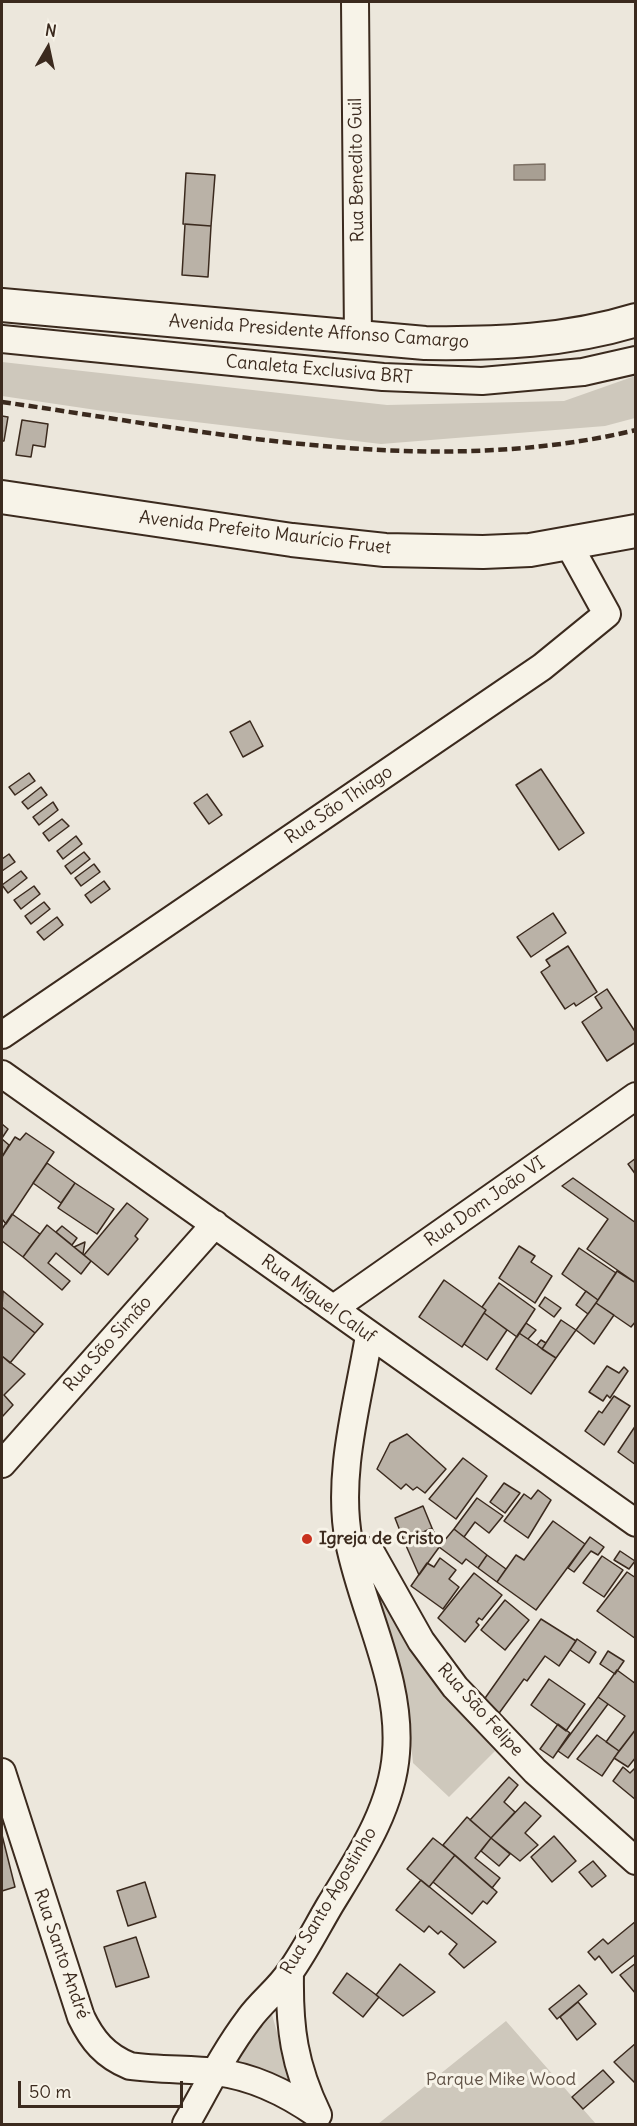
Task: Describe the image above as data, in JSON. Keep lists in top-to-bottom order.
{
  "streets": {
    "main road": ["Avenida Presidente Affonso Camargo", "Avenida Prefeito Maurício Fruet"],
    "street": [
      "Rua Benedito Guil",
      "Canaleta Exclusiva BRT",
      "Rua São Thiago",
      "Rua Dom João VI",
      "Rua Miguel Caluf",
      "Rua São Simão",
      "Rua São Felipe",
      "Rua Santo Agostinho",
      "Rua Santo André"
    ]
  },
  "crossings": [
    ["Rua Benedito Guil", "Avenida Presidente Affonso Camargo"],
    ["Avenida Prefeito Maurício Fruet", "Rua São Thiago"],
    ["Rua Dom João VI", "Rua Miguel Caluf"],
    ["Rua Miguel Caluf", "Rua São Simão"],
    ["Rua Miguel Caluf", "Rua Santo Agostinho"],
    ["Rua São Felipe", "Rua Santo Agostinho"],
    ["Rua Santo Agostinho", "Rua Santo André"]
  ],
  "parks": ["Parque Mike Wood"],
  "places": ["Igreja de Cristo"],
  "scale_bar": "50 m",
  "north": "top"
}
